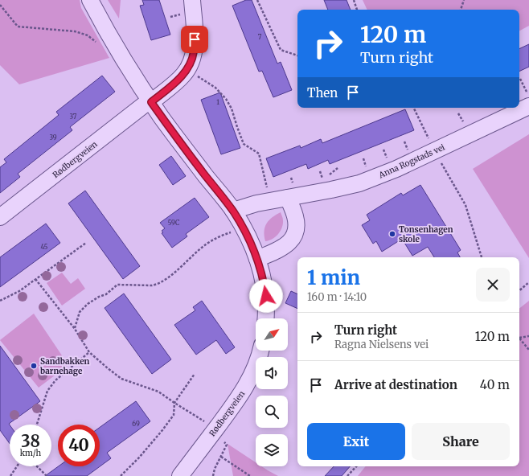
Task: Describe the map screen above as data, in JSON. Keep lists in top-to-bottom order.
{
  "streets": {
    "street": ["Rødbergveien", "Anna Rogstads vei"]
  },
  "places": ["Tonsenhagen skole", "Sandbakken barnehage"],
  "house_numbers": [
    "7",
    "1",
    "37",
    "39",
    "59C",
    "45",
    "69"
  ],
  "north": "top right",
  "page": {
    "turn": ["120 m", "Turn right"],
    "then": "Then",
    "heading": ["1 min", "160 m · 14:10"],
    "list": [
      {
        "name": "Turn right",
        "note": "Ragna Nielsens vei",
        "value": "120 m"
      },
      {
        "name": "Arrive at destination",
        "value": "40 m"
      }
    ],
    "buttons": ["Exit", "Share"],
    "speed": "38 km/h",
    "limit": "40"
  }
}
